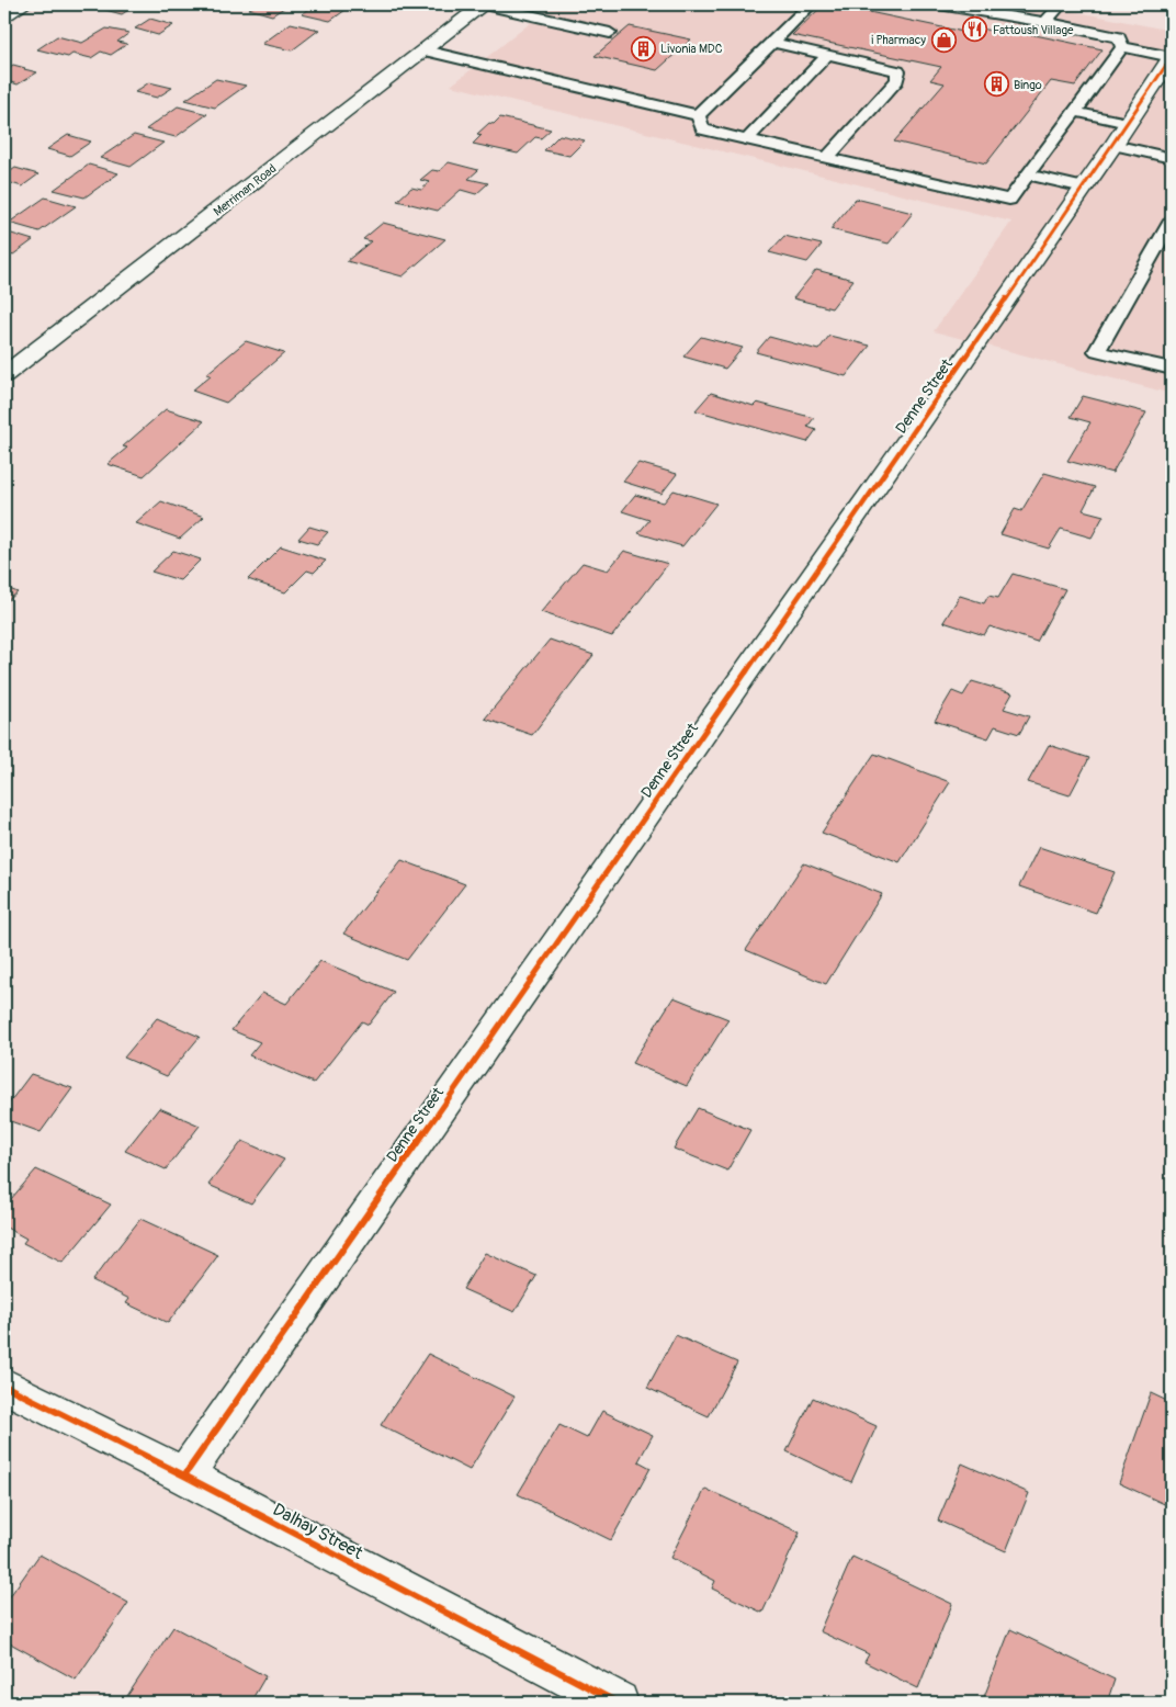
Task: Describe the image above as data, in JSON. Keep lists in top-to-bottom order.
{
  "streets": {
    "street": ["Merriman Road", "Denne Street", "Dalhay Street"]
  },
  "crossings": [
    ["Denne Street", "Dalhay Street"]
  ],
  "places": {
    "restaurant": ["Fattoush Village"],
    "shop": ["i Pharmacy"],
    "building": ["Livonia MDC", "Bingo"]
  }
}
